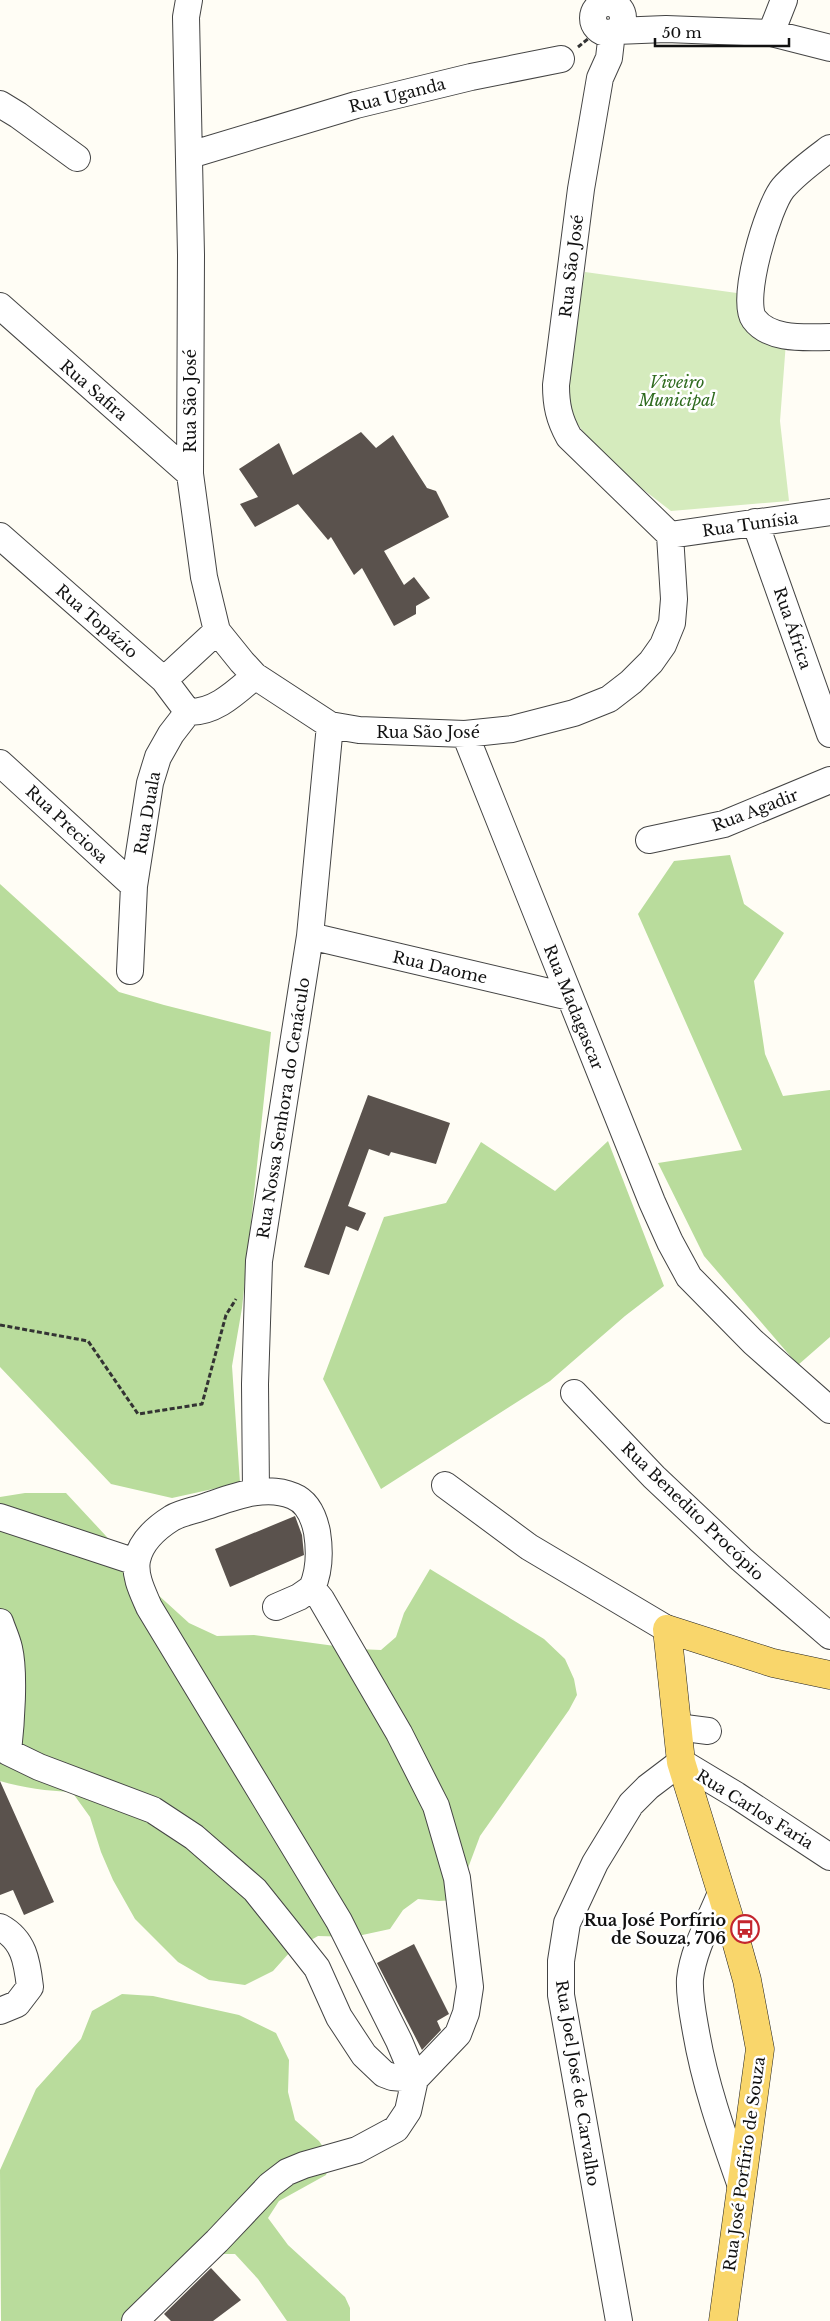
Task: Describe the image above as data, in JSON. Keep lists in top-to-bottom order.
{
  "streets": {
    "main road": ["Rua José Porfírio de Souza"],
    "street": [
      "Rua Uganda",
      "Rua São José",
      "Rua Safira",
      "Rua Tunísia",
      "Rua Topázio",
      "Rua África",
      "Rua Agadir",
      "Rua Duala",
      "Rua Preciosa",
      "Rua Daome",
      "Rua Madagascar",
      "Rua Nossa Senhora do Cenáculo",
      "Rua Benedito Procópio",
      "Rua Carlos Faria",
      "Rua Joel José de Carvalho"
    ]
  },
  "crossings": [
    ["Rua Uganda", "Rua São José"],
    ["Rua São José", "Rua Safira"],
    ["Rua São José", "Rua Tunísia"],
    ["Rua São José", "Rua Madagascar"],
    ["Rua São José", "Rua Nossa Senhora do Cenáculo"],
    ["Rua Tunísia", "Rua África"],
    ["Rua Topázio", "Rua Duala"],
    ["Rua Duala", "Rua Preciosa"],
    ["Rua Daome", "Rua Madagascar"],
    ["Rua Daome", "Rua Nossa Senhora do Cenáculo"],
    ["Rua Carlos Faria", "Rua Joel José de Carvalho"],
    ["Rua Carlos Faria", "Rua José Porfírio de Souza"],
    ["Rua Joel José de Carvalho", "Rua José Porfírio de Souza"]
  ],
  "parks": ["Viveiro Municipal"],
  "places": {
    "bus stop": ["Rua José Porfírio de Souza, 706"]
  },
  "scale_bar": "50 m"
}
